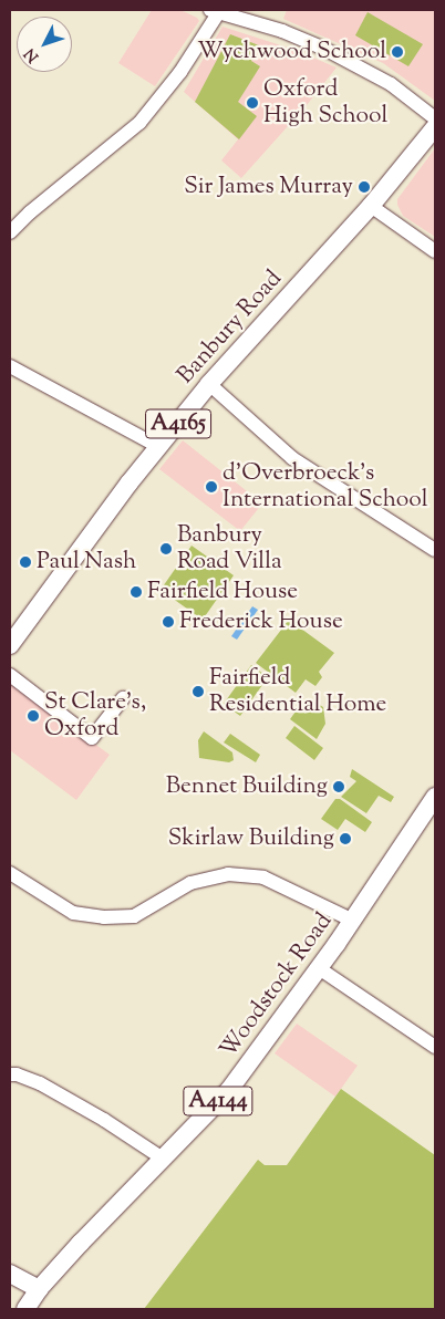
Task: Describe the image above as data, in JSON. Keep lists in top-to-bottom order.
{
  "streets": {
    "main road": [
      "Banbury Road",
      "A4165",
      "Woodstock Road",
      "A4144"
    ]
  },
  "places": [
    "Wychwood School",
    "Oxford High School",
    "Sir James Murray",
    "d'Overbroeck's International School",
    "Banbury Road Villa",
    "Paul Nash",
    "Fairfield House",
    "Frederick House",
    "Fairfield Residential Home",
    "St Clare's, Oxford",
    "Bennet Building",
    "Skirlaw Building"
  ],
  "north": "bottom left"
}
